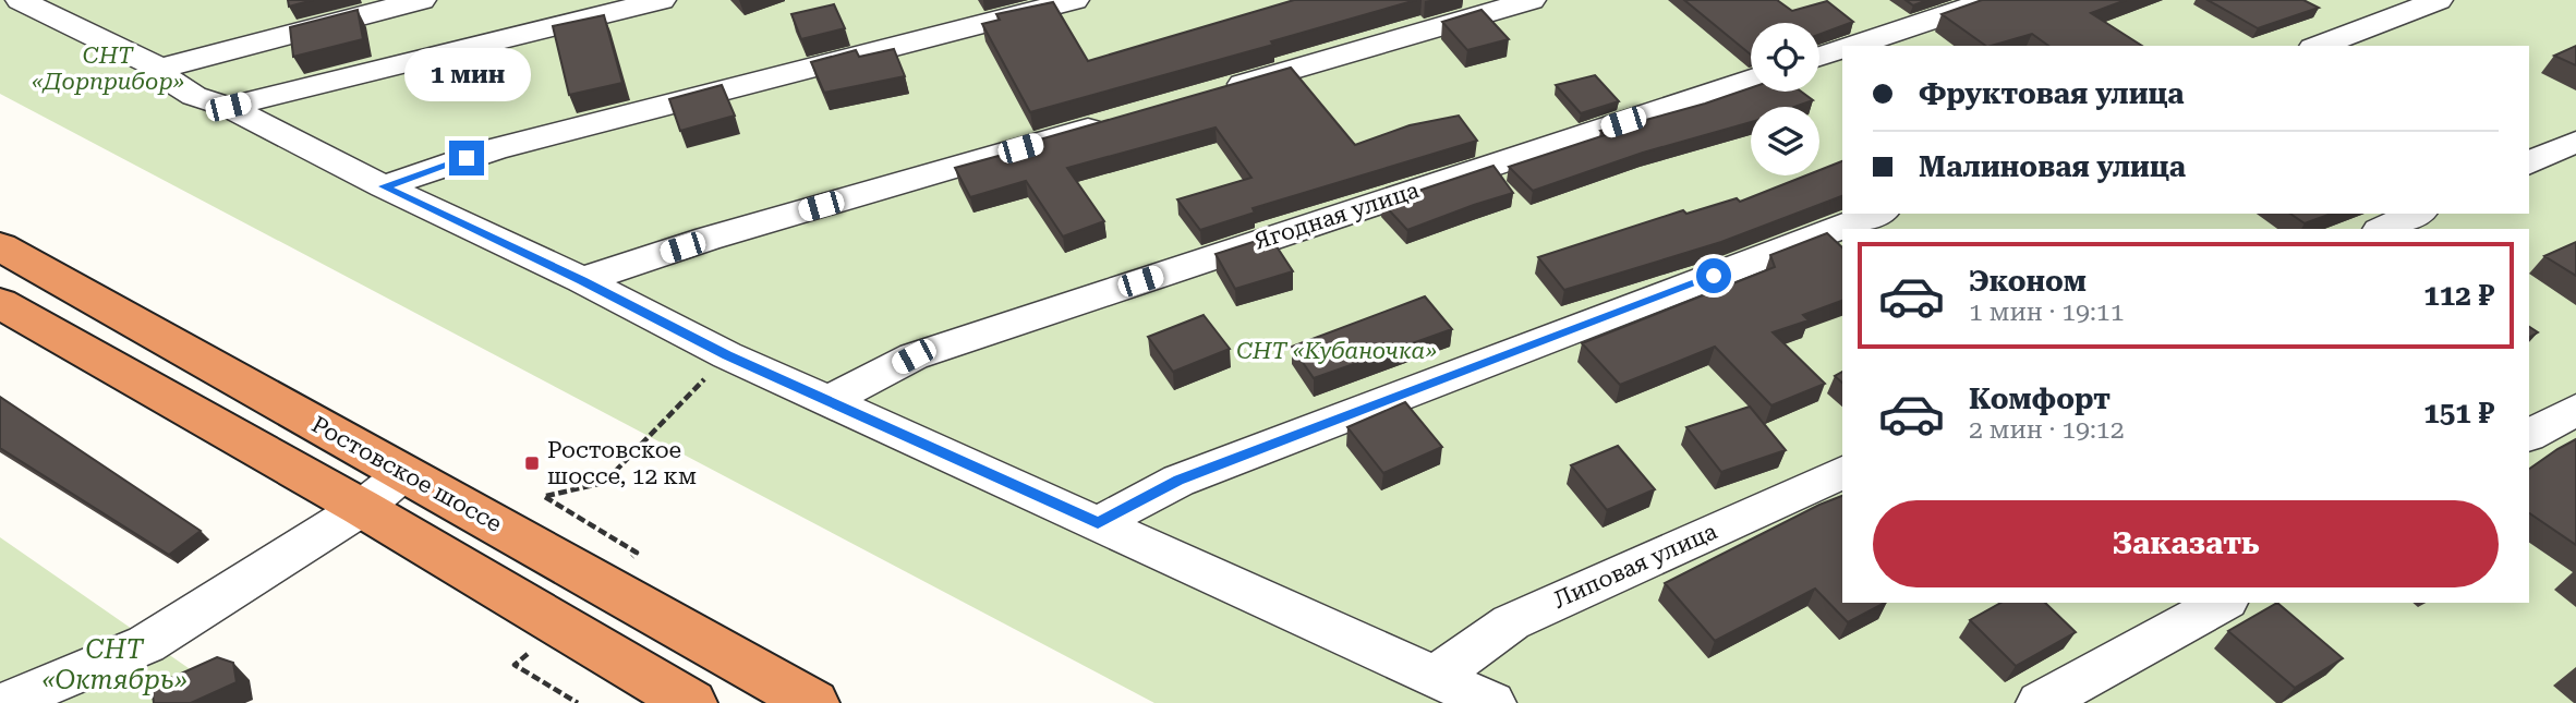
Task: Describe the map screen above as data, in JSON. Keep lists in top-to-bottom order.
{
  "streets": {
    "highway": ["Ростовское шоссе"],
    "street": ["Ягодная улица", "Липовая улица"]
  },
  "parks": ["СНТ «Дорприбор»", "СНТ «Кубаночка»", "СНТ «Октябрь»"],
  "places": {
    "transit": ["Ростовское шоссе, 12 км"]
  },
  "page": {
    "banner": ["Фруктовая улица", "Малиновая улица"],
    "bubble": "1 мин",
    "list": [
      {
        "name": "Эконом",
        "note": "1 мин · 19:11",
        "value": "112 ₽"
      },
      {
        "name": "Комфорт",
        "note": "2 мин · 19:12",
        "value": "151 ₽"
      }
    ],
    "buttons": "Заказать"
  }
}
